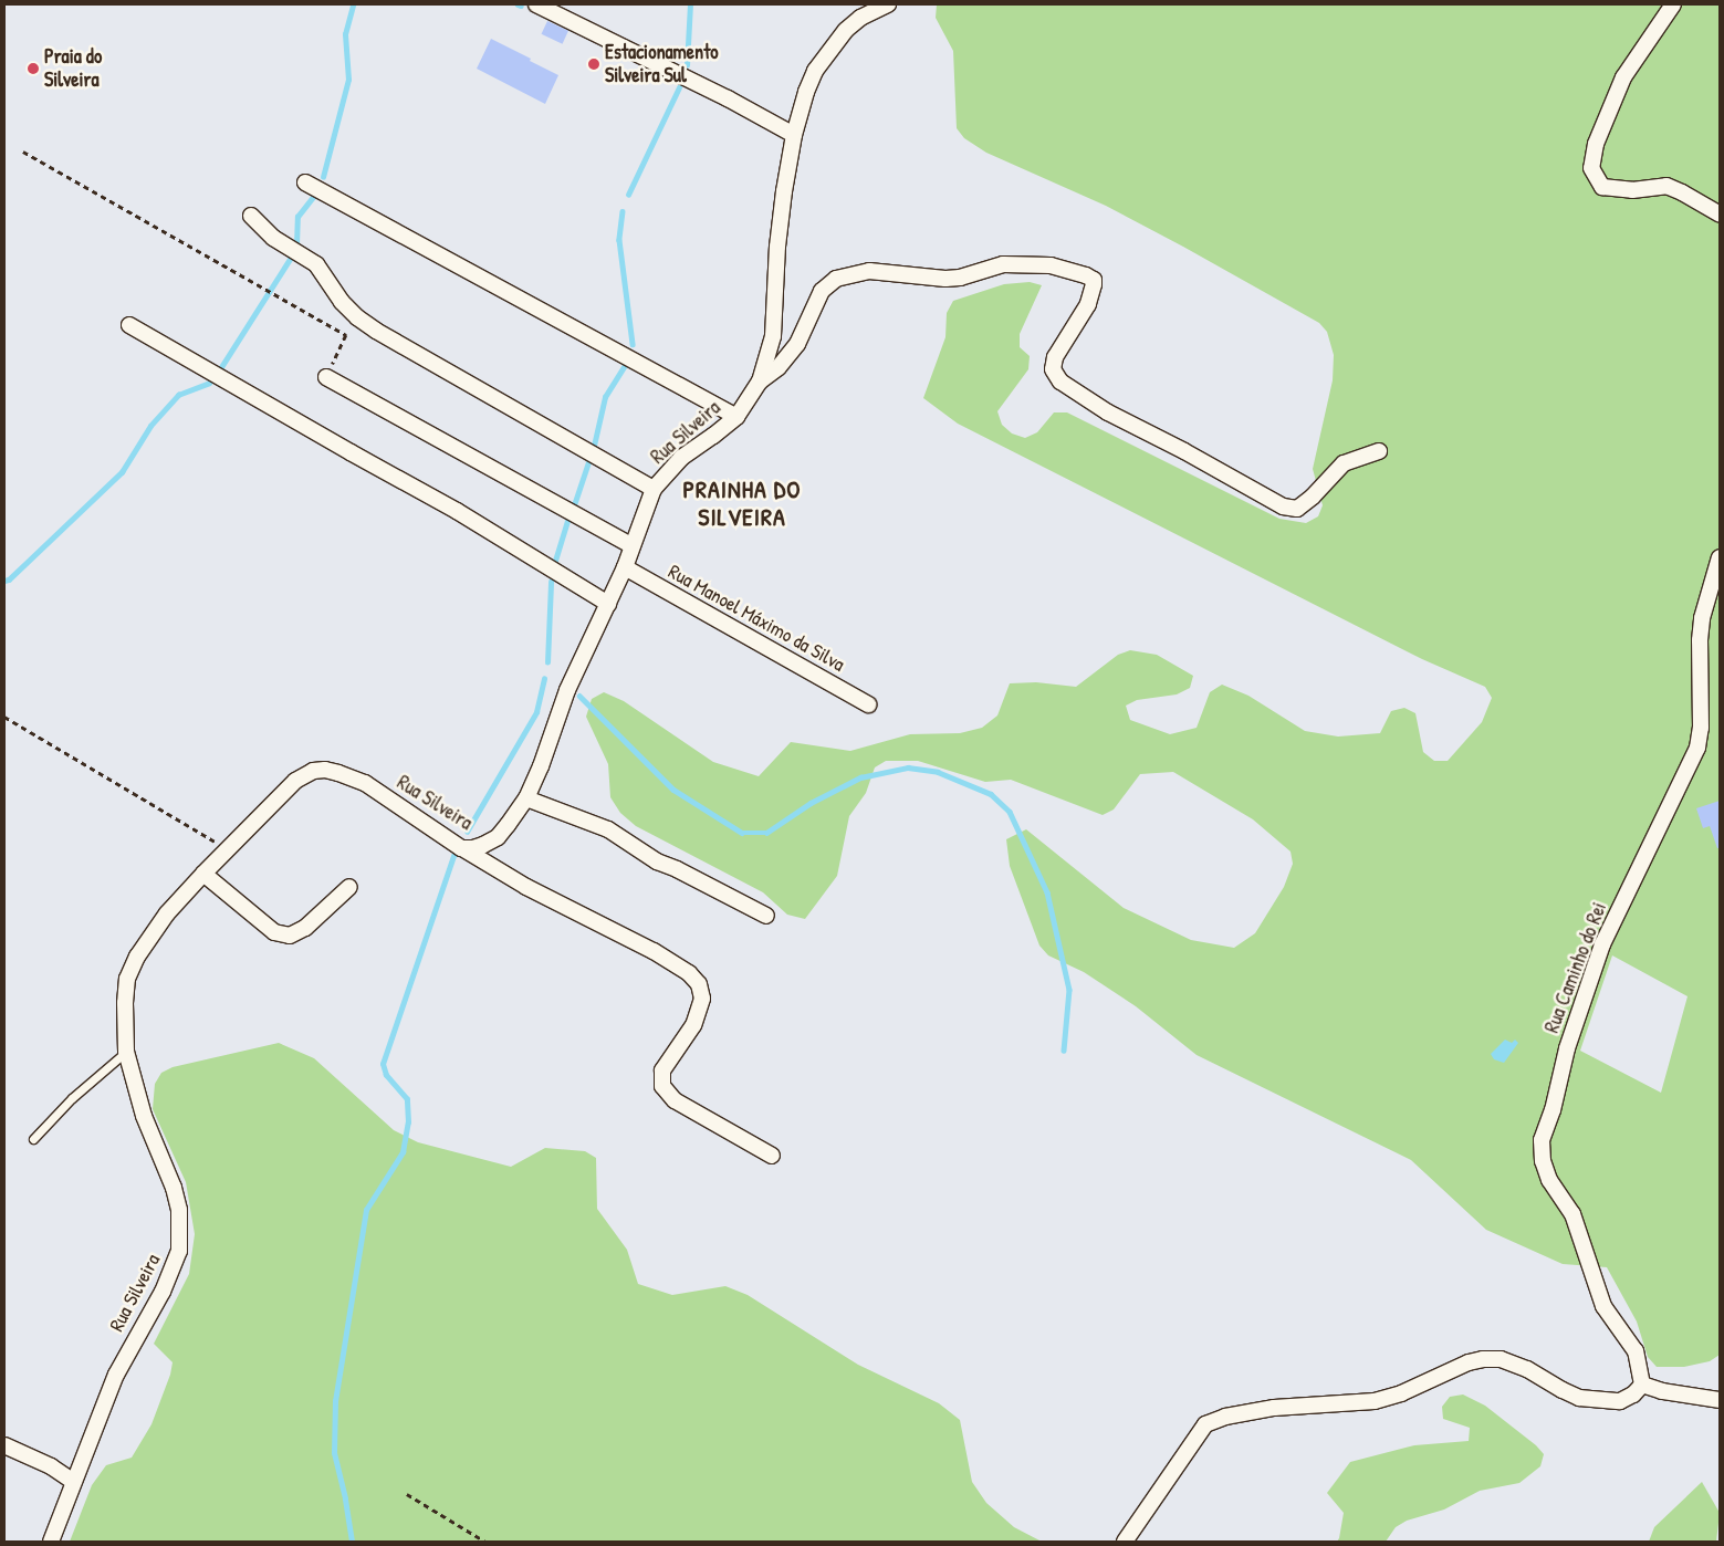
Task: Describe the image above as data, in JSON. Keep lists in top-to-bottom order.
{
  "streets": {
    "street": ["Rua Silveira", "Rua Manoel Máximo da Silva", "Rua Caminho do Rei"]
  },
  "crossings": [
    ["Rua Silveira", "Rua Manoel Máximo da Silva"]
  ],
  "districts": ["PRAINHA DO SILVEIRA"],
  "places": ["Estacionamento Silveira Sul", "Praia do Silveira"]
}
